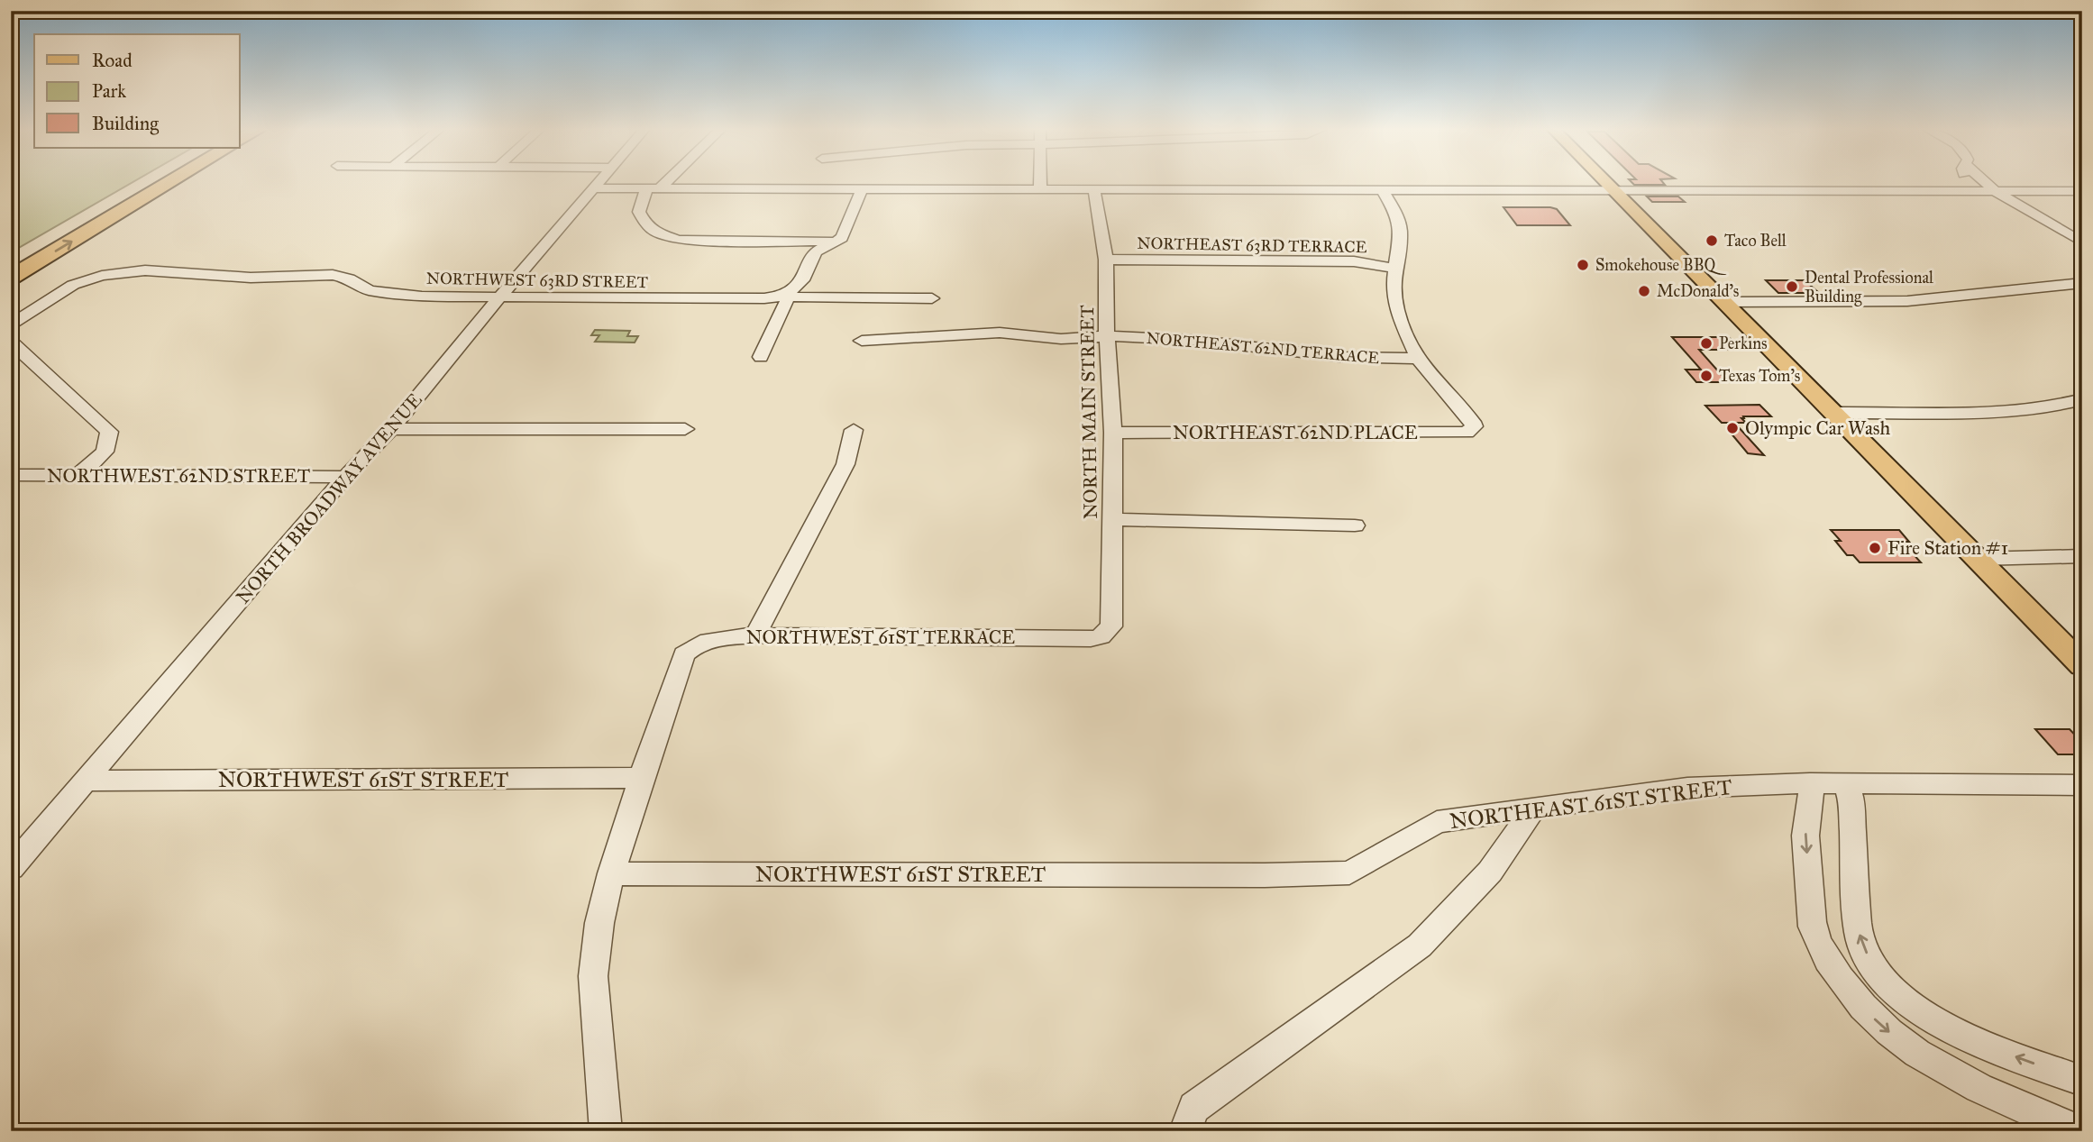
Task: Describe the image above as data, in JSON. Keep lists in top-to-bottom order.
{
  "streets": {
    "street": [
      "NORTHEAST 63RD TERRACE",
      "NORTHWEST 63RD STREET",
      "NORTHEAST 62ND TERRACE",
      "NORTH MAIN STREET",
      "NORTHEAST 62ND PLACE",
      "NORTHWEST 62ND STREET",
      "NORTH BROADWAY AVENUE",
      "NORTHWEST 61ST TERRACE",
      "NORTHWEST 61ST STREET",
      "NORTHEAST 61ST STREET"
    ]
  },
  "crossings": [
    ["NORTHEAST 63RD TERRACE", "NORTH MAIN STREET"],
    ["NORTHWEST 63RD STREET", "NORTH BROADWAY AVENUE"],
    ["NORTHEAST 62ND TERRACE", "NORTH MAIN STREET"],
    ["NORTH MAIN STREET", "NORTHEAST 62ND PLACE"],
    ["NORTH MAIN STREET", "NORTHWEST 61ST TERRACE"],
    ["NORTHWEST 62ND STREET", "NORTH BROADWAY AVENUE"],
    ["NORTH BROADWAY AVENUE", "NORTHWEST 61ST STREET"],
    ["NORTHWEST 61ST TERRACE", "NORTHWEST 61ST STREET"],
    ["NORTHWEST 61ST STREET", "NORTHEAST 61ST STREET"]
  ],
  "places": [
    "Taco Bell",
    "Smokehouse BBQ",
    "Dental Professional Building",
    "McDonald's",
    "Perkins",
    "Texas Tom's",
    "Olympic Car Wash",
    "Fire Station #1"
  ],
  "legend": ["Road", "Park", "Building"]
}
